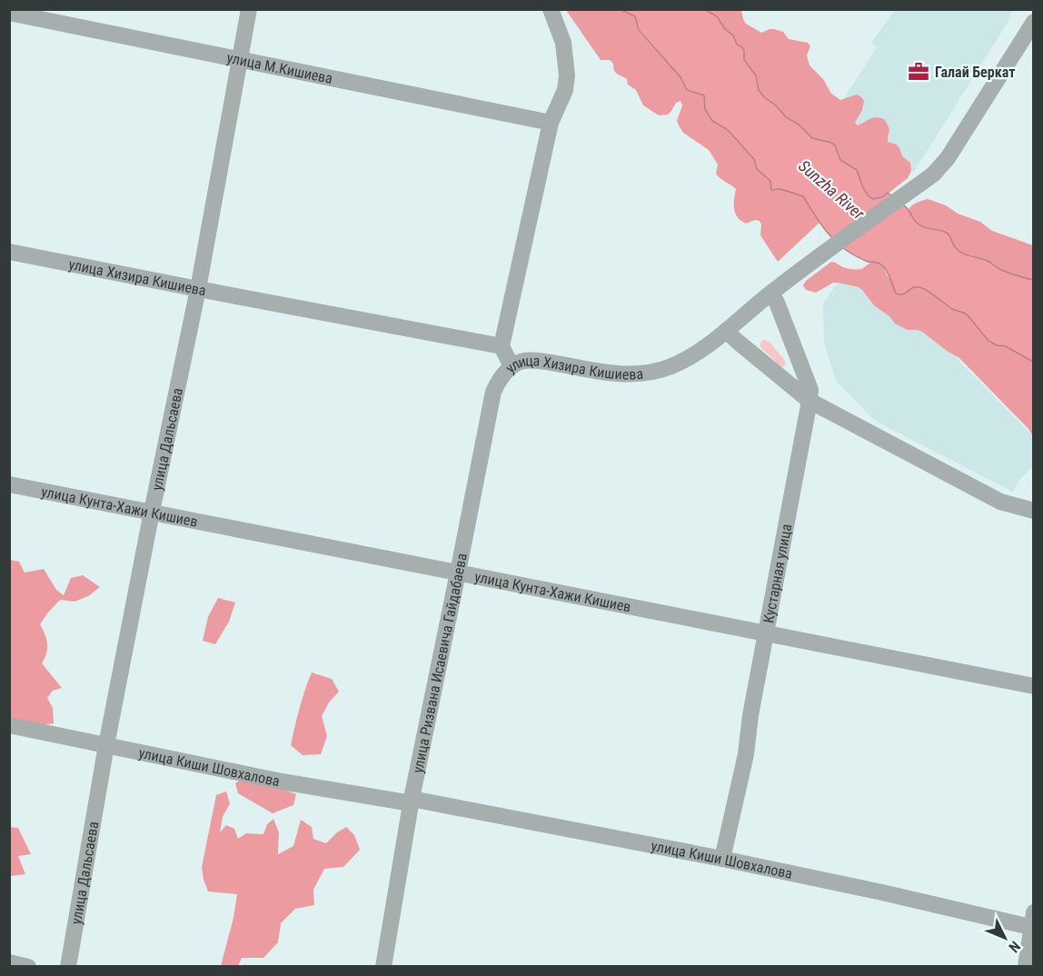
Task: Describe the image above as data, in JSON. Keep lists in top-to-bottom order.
{
  "streets": {
    "street": [
      "улица М.Кишиева",
      "улица Хизира Кишиева",
      "улица Дальсаева",
      "улица Кунта-Хажи Кишиев",
      "Кустарная улица",
      "улица Ризвана Исаевича Гайдабаева",
      "улица Киши Шовхалова"
    ]
  },
  "crossings": [
    ["улица М.Кишиева", "улица Дальсаева"],
    ["улица Хизира Кишиева", "улица Дальсаева"],
    ["улица Хизира Кишиева", "Кустарная улица"],
    ["улица Хизира Кишиева", "улица Ризвана Исаевича Гайдабаева"],
    ["улица Дальсаева", "улица Кунта-Хажи Кишиев"],
    ["улица Дальсаева", "улица Киши Шовхалова"],
    ["улица Кунта-Хажи Кишиев", "Кустарная улица"],
    ["улица Кунта-Хажи Кишиев", "улица Ризвана Исаевича Гайдабаева"],
    ["Кустарная улица", "улица Киши Шовхалова"],
    ["улица Ризвана Исаевича Гайдабаева", "улица Киши Шовхалова"]
  ],
  "water": ["Sunzha River"],
  "places": {
    "office": ["Галай Беркат"]
  },
  "north": "bottom right"
}
